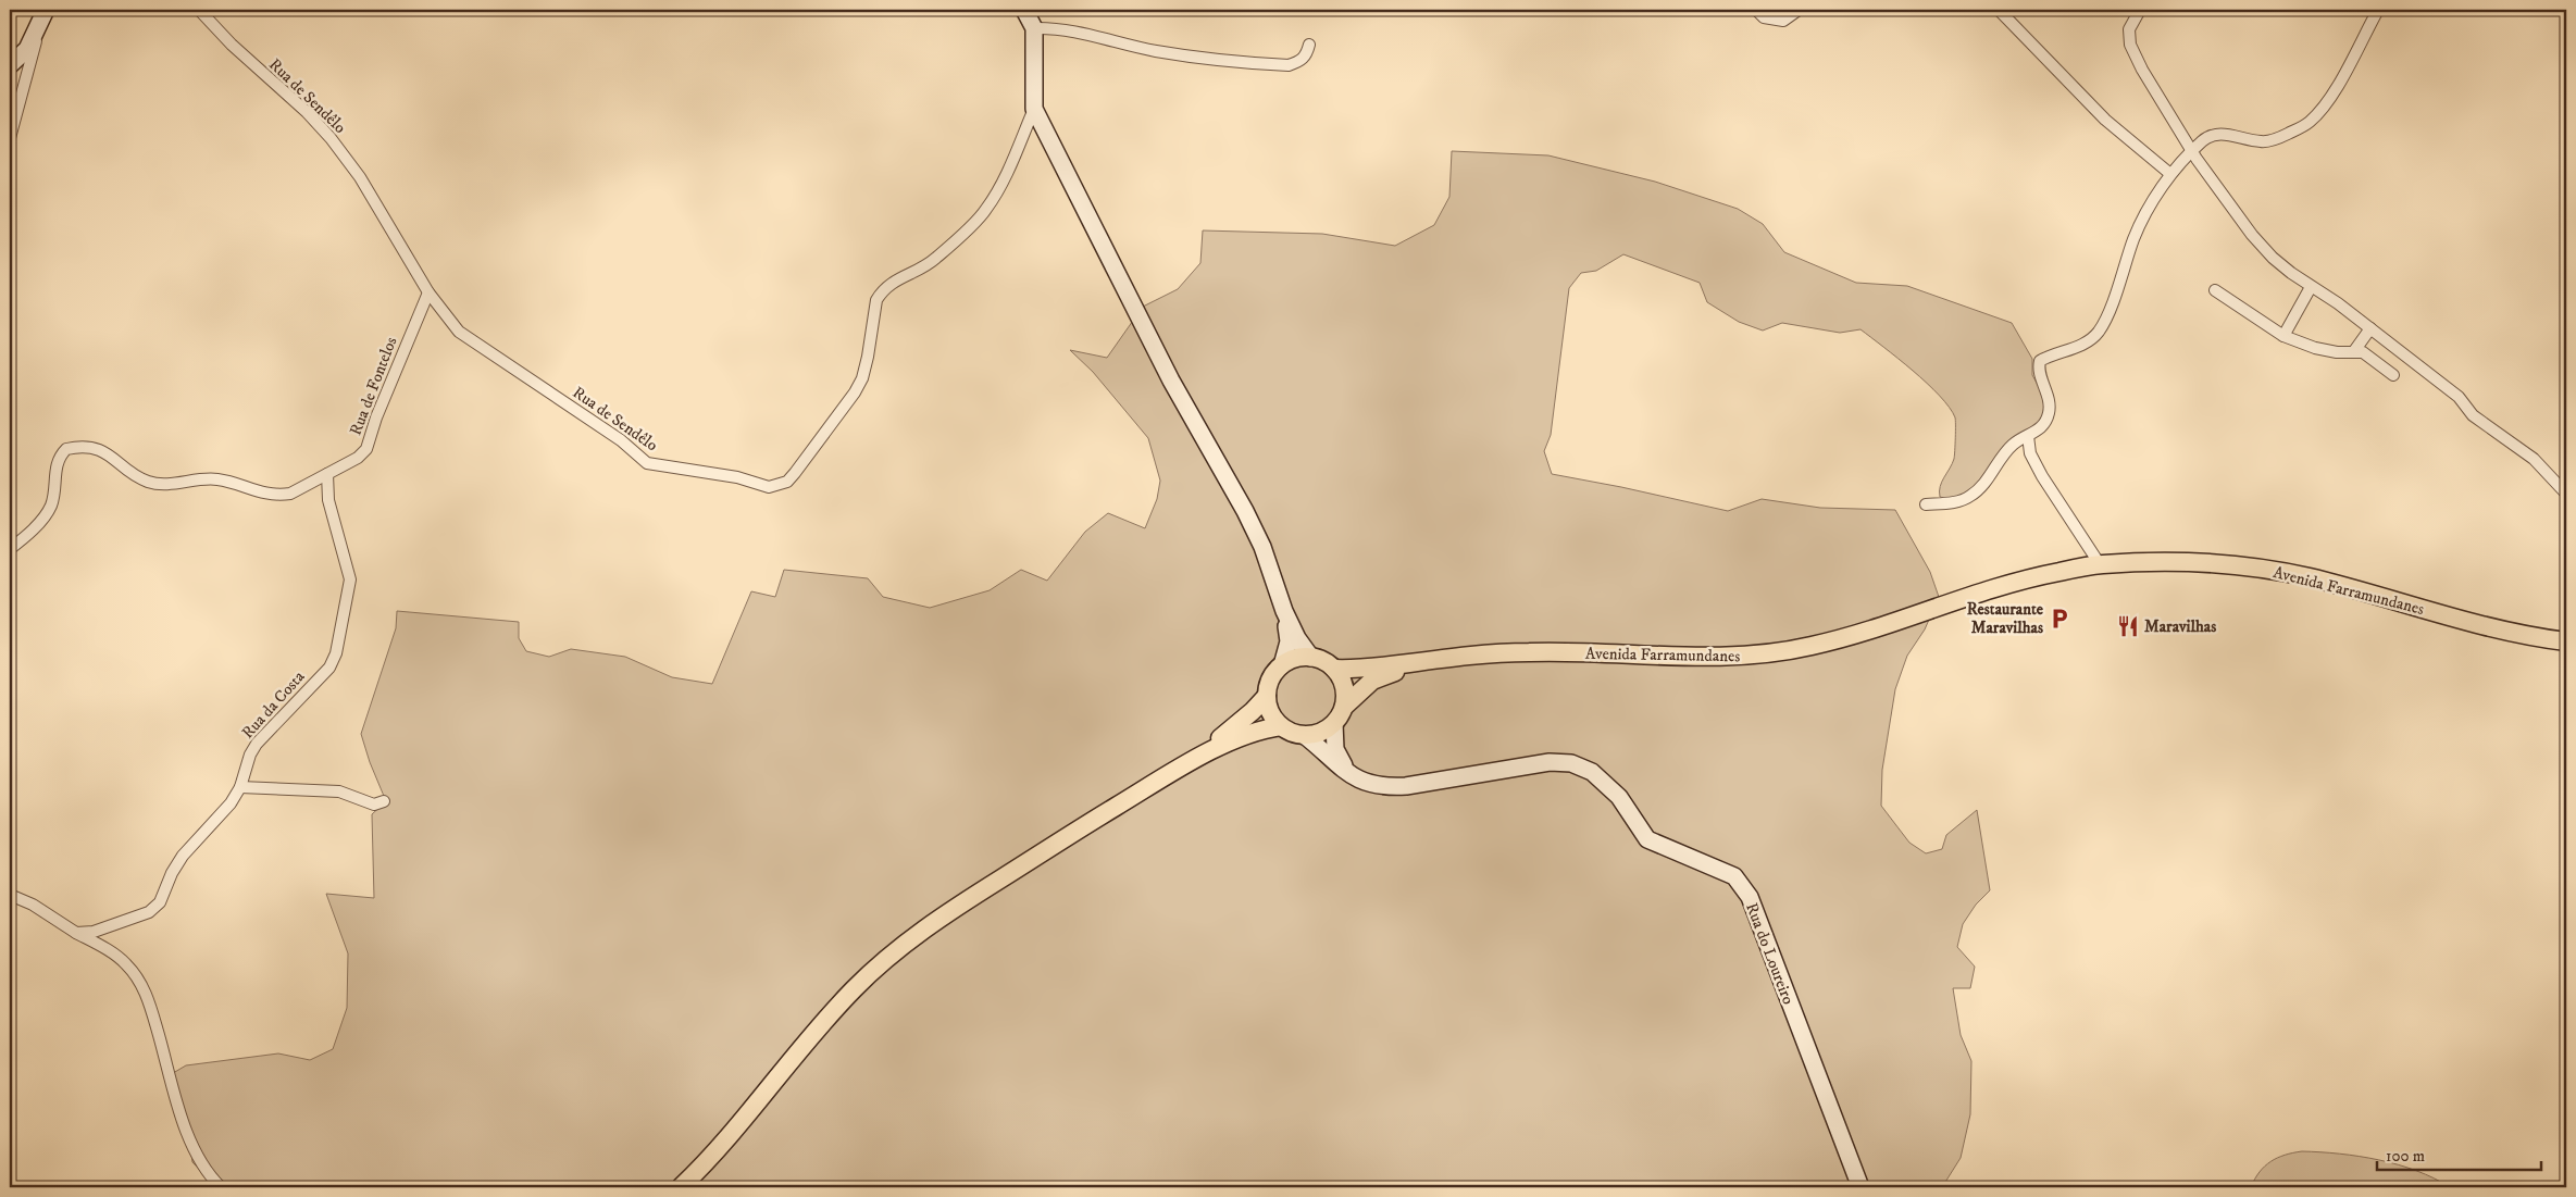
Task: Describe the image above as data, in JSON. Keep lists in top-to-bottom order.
{
  "streets": {
    "main road": ["Avenida Farramundanes"],
    "street": [
      "Rua de Sendêlo",
      "Rua de Fontelos",
      "Rua da Costa",
      "Rua do Loureiro"
    ]
  },
  "crossings": [
    ["Rua de Sendêlo", "Rua de Fontelos"],
    ["Rua de Fontelos", "Rua da Costa"]
  ],
  "places": {
    "parking": ["Restaurante Maravilhas"],
    "restaurant": ["Maravilhas"]
  },
  "scale_bar": "100 m"
}
